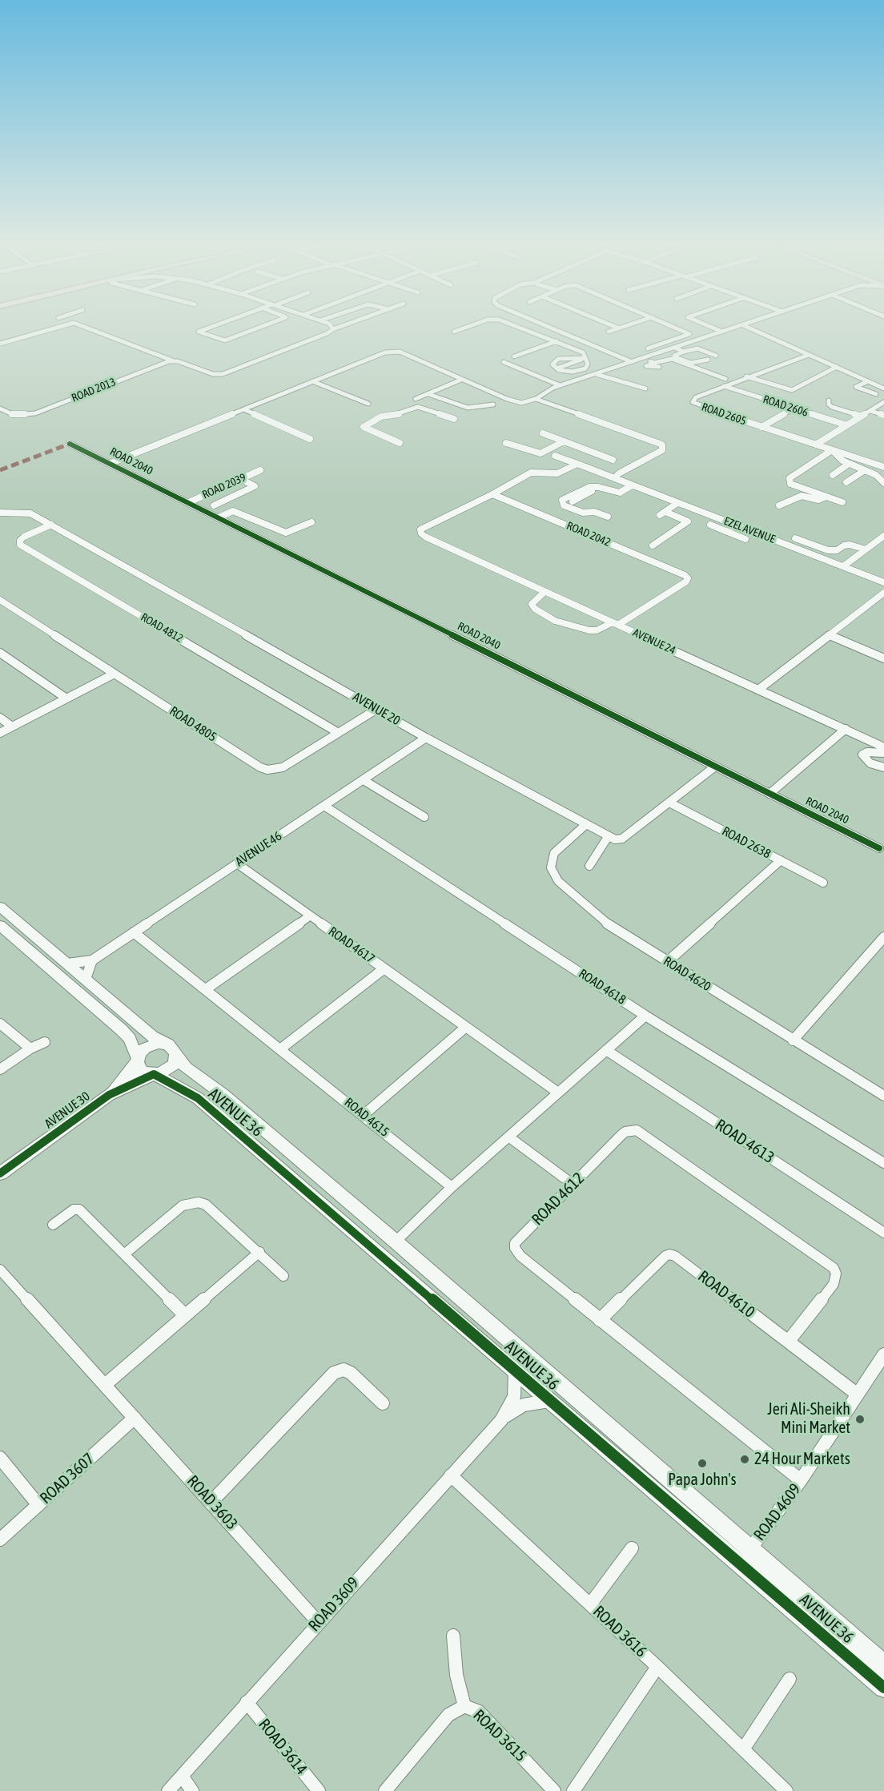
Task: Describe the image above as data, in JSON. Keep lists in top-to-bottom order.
{
  "streets": {
    "street": [
      "ROAD 2013",
      "ROAD 2606",
      "ROAD 2605",
      "ROAD 2040",
      "ROAD 2039",
      "EZEL AVENUE",
      "ROAD 2042",
      "ROAD 4812",
      "AVENUE 24",
      "AVENUE 20",
      "ROAD 4805",
      "ROAD 2638",
      "AVENUE 46",
      "ROAD 4617",
      "ROAD 4620",
      "ROAD 4618",
      "AVENUE 30",
      "AVENUE 36",
      "ROAD 4615",
      "ROAD 4613",
      "ROAD 4612",
      "ROAD 4610",
      "ROAD 3607",
      "ROAD 3603",
      "ROAD 4609",
      "ROAD 3609",
      "ROAD 3616",
      "ROAD 3615",
      "ROAD 3614"
    ]
  },
  "crossings": [
    ["ROAD 2606", "ROAD 2605"],
    ["ROAD 2040", "ROAD 2039"],
    ["ROAD 2042", "AVENUE 24"],
    ["ROAD 4812", "AVENUE 20"],
    ["ROAD 4812", "ROAD 4805"],
    ["AVENUE 20", "AVENUE 46"],
    ["AVENUE 20", "ROAD 4620"],
    ["AVENUE 46", "ROAD 4617"],
    ["AVENUE 46", "ROAD 4618"],
    ["AVENUE 46", "ROAD 4615"],
    ["AVENUE 30", "AVENUE 36"],
    ["AVENUE 36", "ROAD 4609"],
    ["AVENUE 36", "ROAD 3609"],
    ["ROAD 4612", "ROAD 4610"],
    ["ROAD 4612", "ROAD 4609"],
    ["ROAD 4610", "ROAD 4609"],
    ["ROAD 3607", "ROAD 3603"],
    ["ROAD 3603", "ROAD 3609"],
    ["ROAD 3609", "ROAD 3616"],
    ["ROAD 3609", "ROAD 3614"]
  ],
  "places": ["Jeri Ali-Sheikh Mini Market", "24 Hour Markets", "Papa John's"]
}
